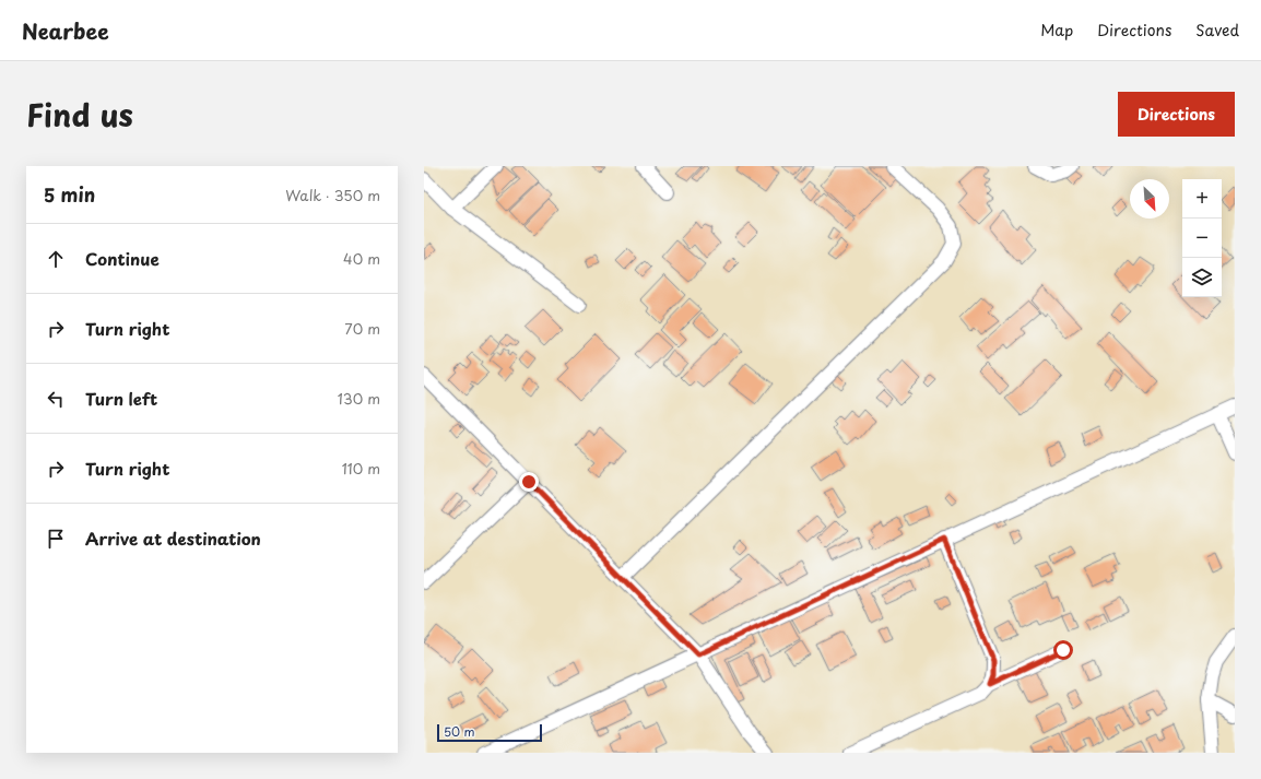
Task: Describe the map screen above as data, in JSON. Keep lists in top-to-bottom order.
{
  "scale_bar": "50 m",
  "north": "bottom right",
  "page": {
    "header": "Nearbee",
    "nav": ["Map", "Directions", "Saved"],
    "title": "Find us",
    "buttons": "Directions",
    "heading": ["5 min", "Walk · 350 m"],
    "map_buttons": ["+", "−"],
    "list": [
      ["Continue", "40 m"],
      ["Turn right", "70 m"],
      ["Turn left", "130 m"],
      ["Turn right", "110 m"],
      "Arrive at destination"
    ],
    "scale": "50 m"
  }
}
